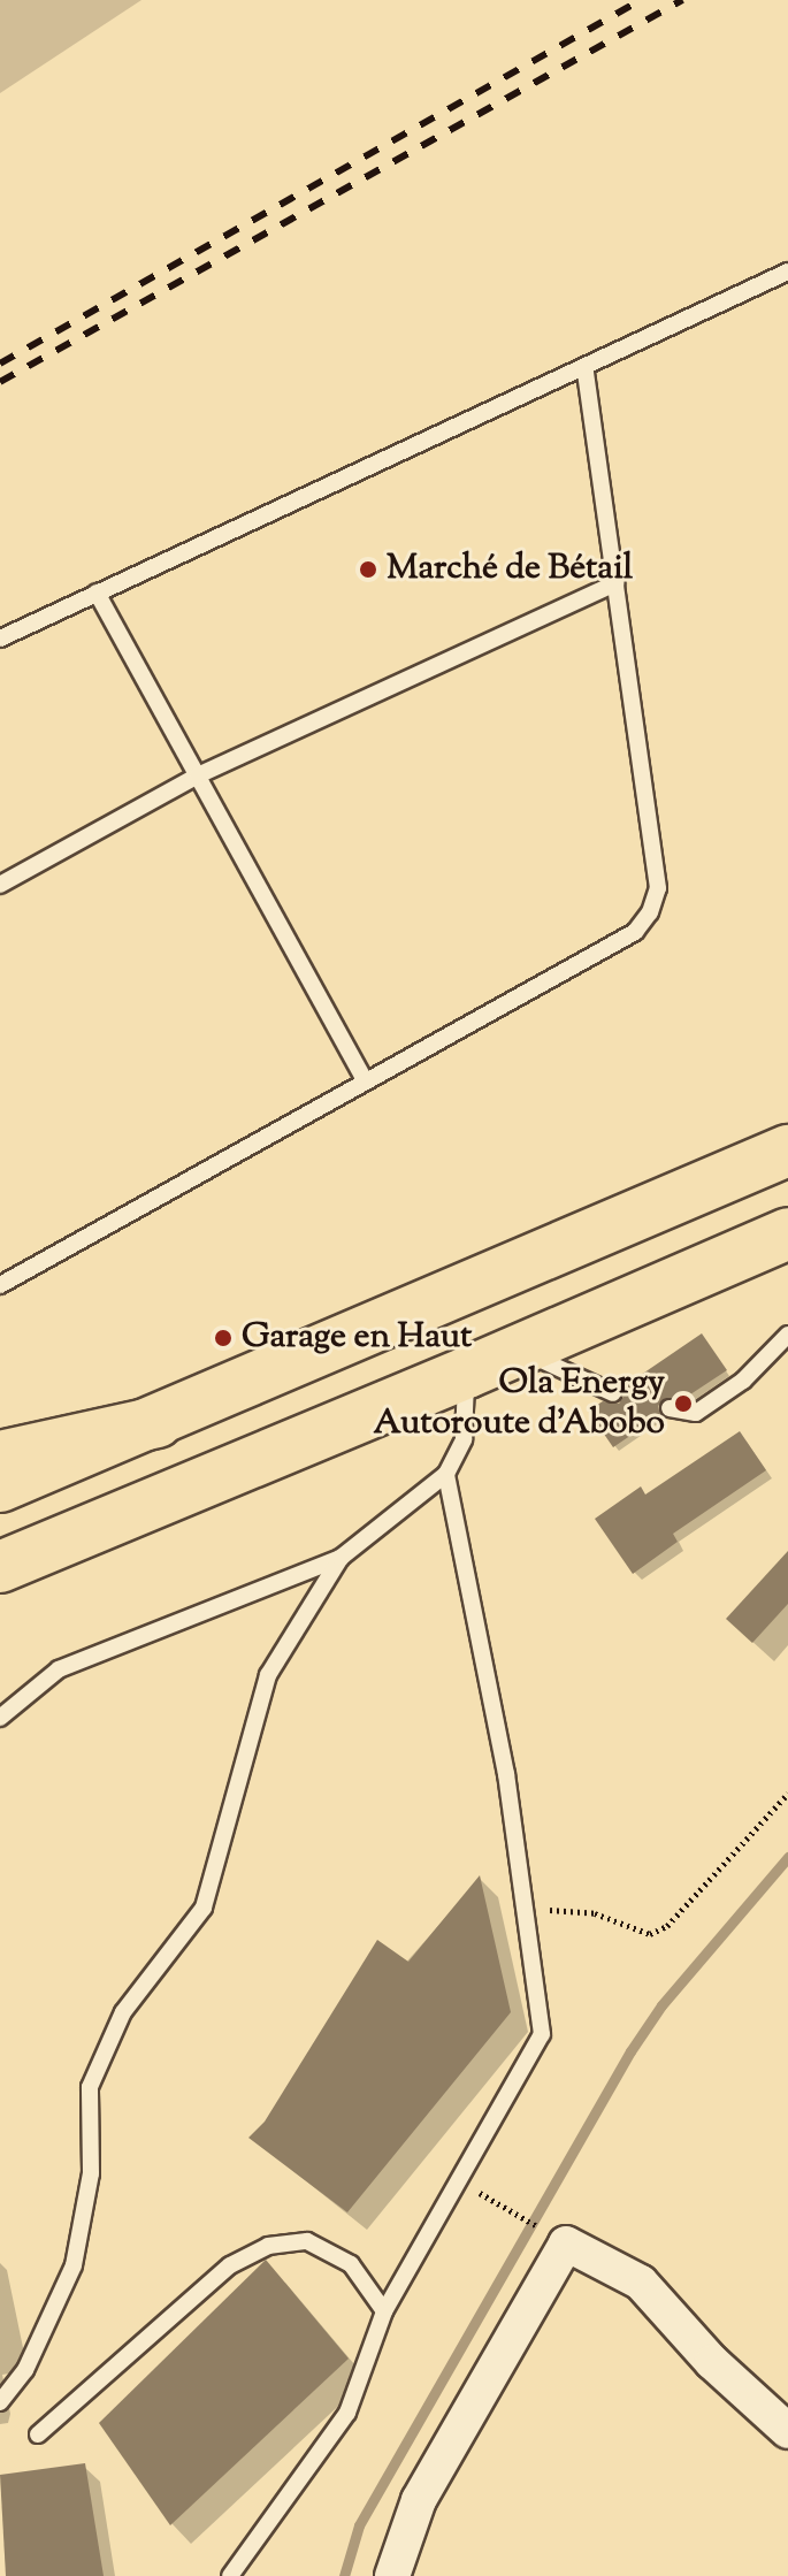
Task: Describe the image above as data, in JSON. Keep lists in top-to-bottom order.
{
  "places": ["Marché de Bétail", "Garage en Haut", "Ola Energy Autoroute d’Abobo"]
}
